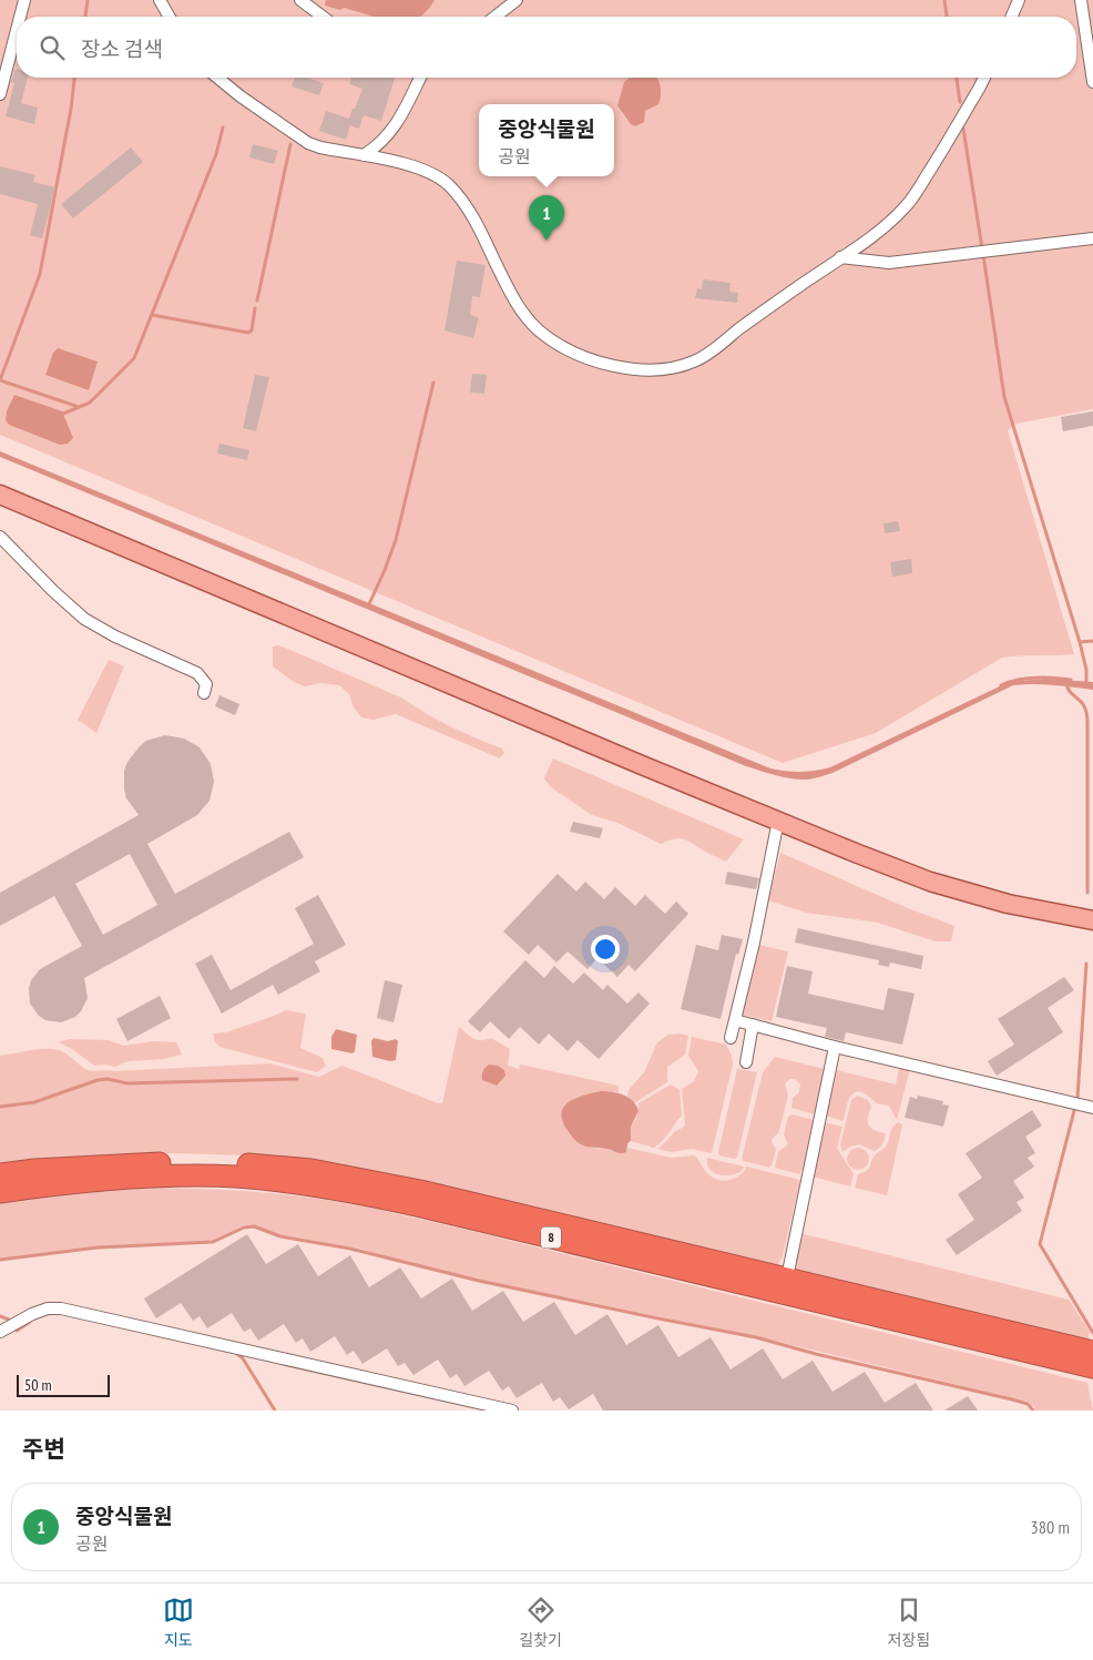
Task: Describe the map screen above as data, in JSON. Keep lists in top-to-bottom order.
{
  "streets": {
    "highway": ["8"]
  },
  "scale_bar": "50 m",
  "page": {
    "search": "장소 검색",
    "popup": ["중앙식물원", "공원"],
    "pins": "1",
    "scale": "50 m",
    "heading": "주변",
    "list": [
      {
        "mark": "1",
        "name": "중앙식물원",
        "note": "공원",
        "value": "380 m"
      }
    ],
    "nav": ["지도", "길찾기", "저장됨"]
  }
}
